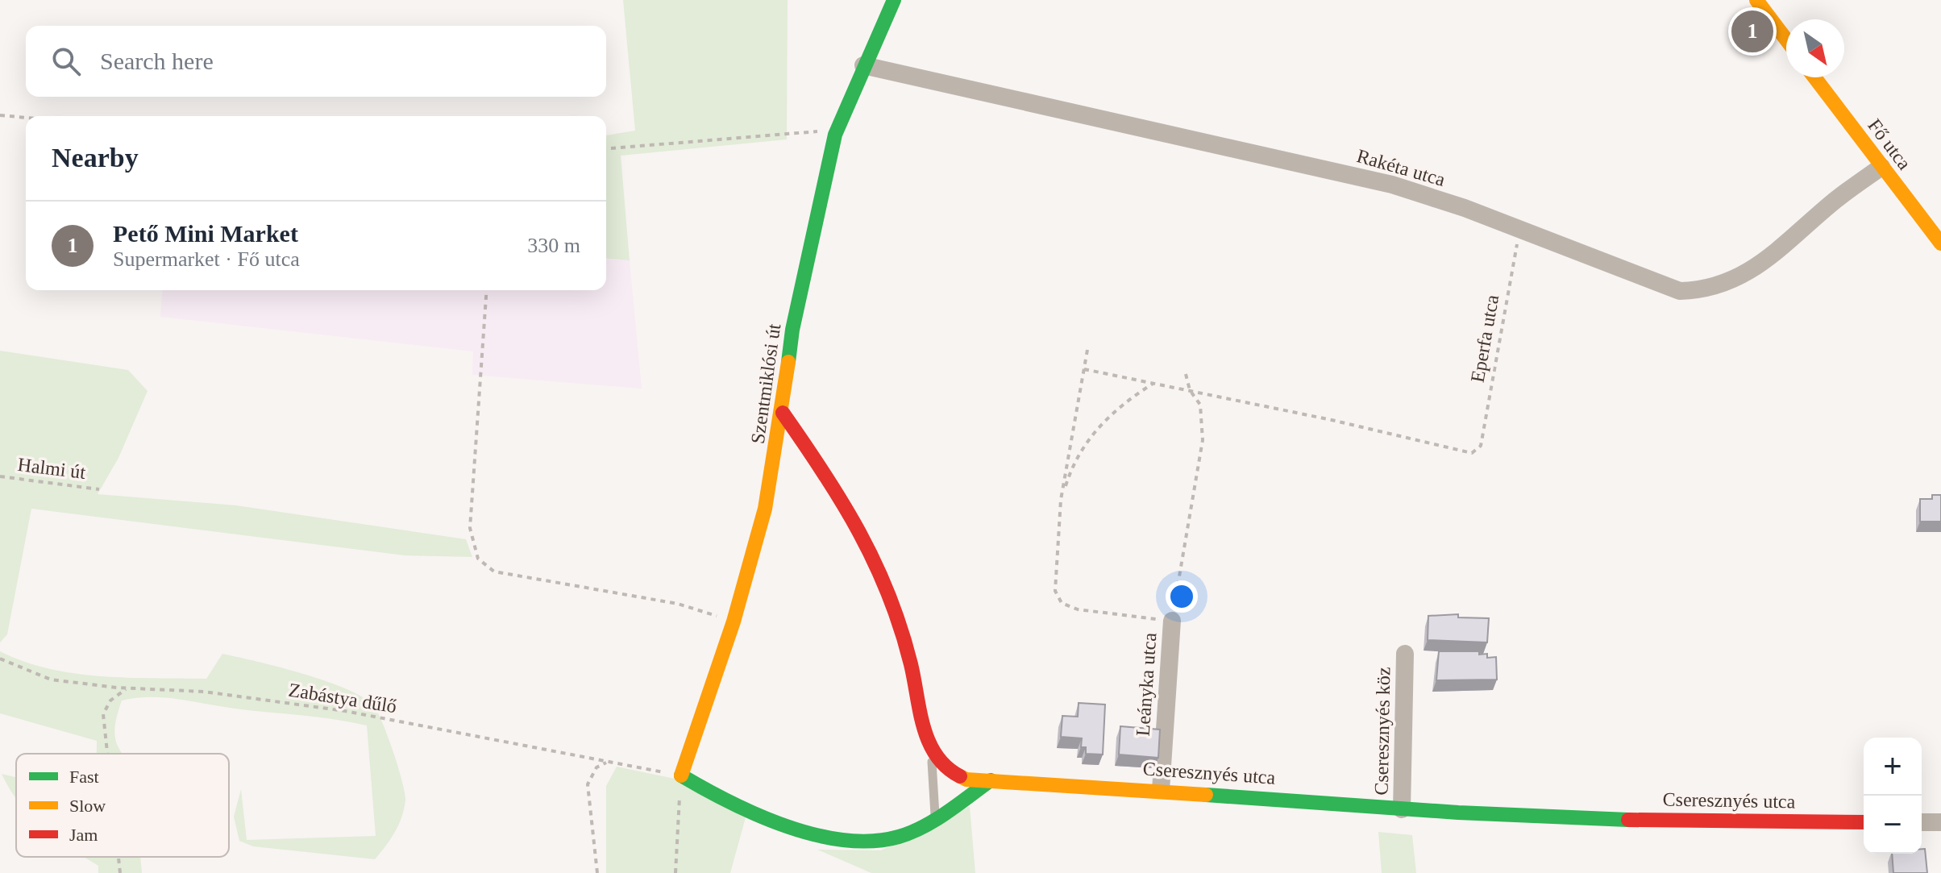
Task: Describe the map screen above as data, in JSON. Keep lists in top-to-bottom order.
{
  "streets": {
    "street": [
      "Fő utca",
      "Rakéta utca",
      "Szentmiklósi út",
      "Leányka utca",
      "Cseresznyés köz",
      "Cseresznyés utca"
    ],
    "path": ["Eperfa utca", "Halmi út", "Zabástya dűlő"]
  },
  "crossings": [
    ["Fő utca", "Rakéta utca"],
    ["Rakéta utca", "Eperfa utca"],
    ["Rakéta utca", "Szentmiklósi út"],
    ["Szentmiklósi út", "Zabástya dűlő"],
    ["Szentmiklósi út", "Cseresznyés utca"],
    ["Leányka utca", "Cseresznyés utca"],
    ["Cseresznyés köz", "Cseresznyés utca"]
  ],
  "legend": ["Fast", "Slow", "Jam"],
  "north": "bottom right",
  "page": {
    "pins": "1",
    "search": "Search here",
    "heading": "Nearby",
    "list": [
      {
        "mark": "1",
        "name": "Pető Mini Market",
        "note": "Supermarket · Fő utca",
        "value": "330 m"
      }
    ],
    "map_buttons": ["+", "−"]
  }
}
